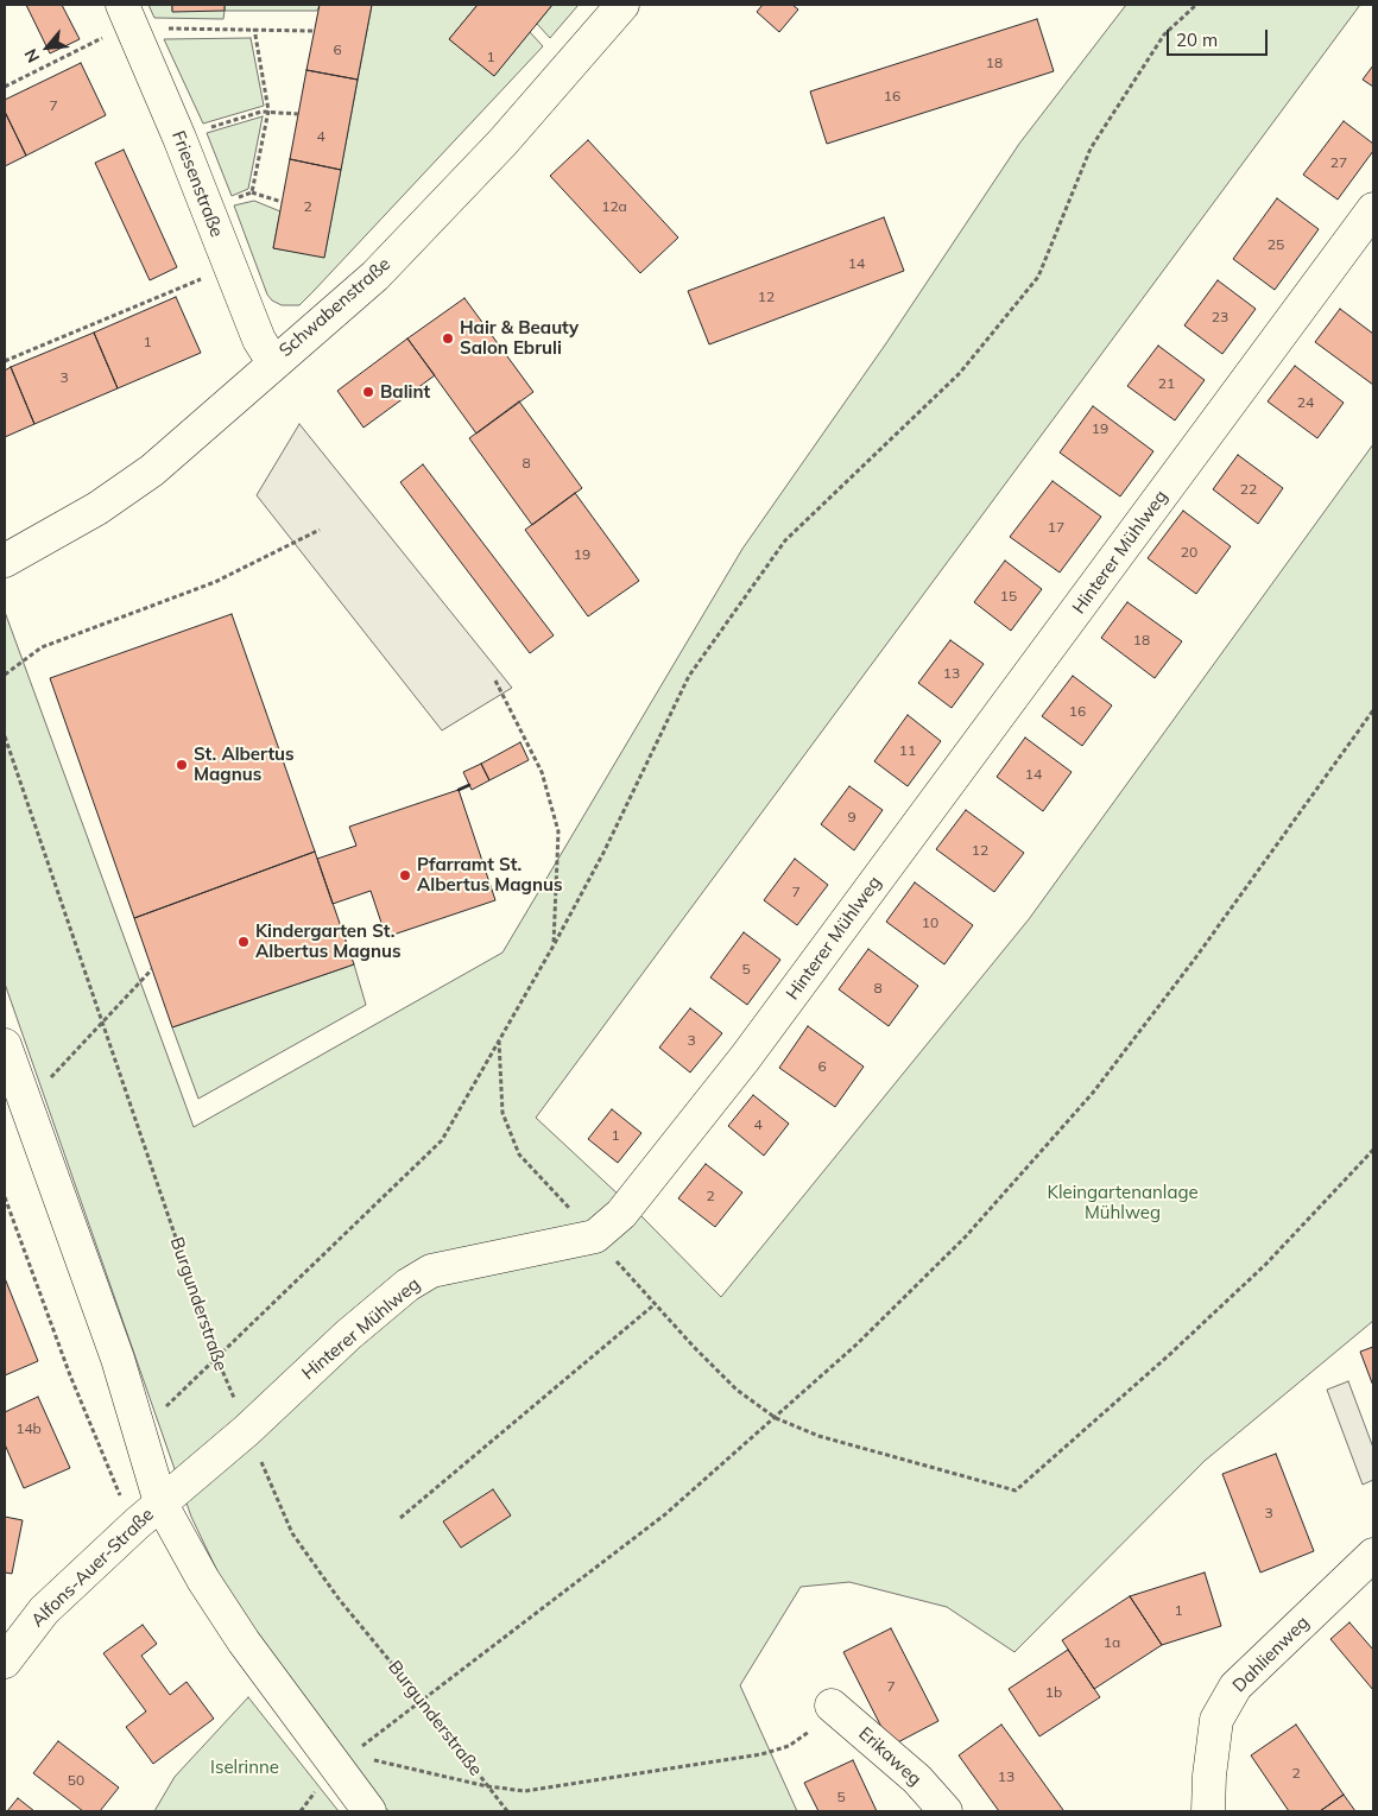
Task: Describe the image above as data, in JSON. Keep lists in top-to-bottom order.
{
  "streets": {
    "street": [
      "Friesenstraße",
      "Schwabenstraße",
      "Hinterer Mühlweg",
      "Alfons-Auer-Straße",
      "Dahlienweg",
      "Erikaweg"
    ],
    "path": ["Burgunderstraße"]
  },
  "crossings": [
    ["Friesenstraße", "Schwabenstraße"],
    ["Hinterer Mühlweg", "Burgunderstraße"],
    ["Hinterer Mühlweg", "Alfons-Auer-Straße"]
  ],
  "parks": ["Kleingartenanlage Mühlweg", "Iselrinne"],
  "places": [
    "Hair & Beauty Salon Ebruli",
    "Balint",
    "St. Albertus Magnus",
    "Pfarramt St. Albertus Magnus",
    "Kindergarten St. Albertus Magnus"
  ],
  "house_numbers": [
    "6",
    "1",
    "18",
    "16",
    "7",
    "4",
    "27",
    "2",
    "12a",
    "25",
    "14",
    "12",
    "23",
    "1",
    "3",
    "21",
    "24",
    "19",
    "8",
    "22",
    "17",
    "20",
    "19",
    "15",
    "18",
    "13",
    "16",
    "11",
    "14",
    "9",
    "12",
    "7",
    "10",
    "5",
    "8",
    "3",
    "6",
    "4",
    "1",
    "2",
    "14b",
    "3",
    "1",
    "1a",
    "7",
    "1b",
    "2",
    "13",
    "50",
    "5"
  ],
  "scale_bar": "20 m",
  "north": "bottom left"
}
